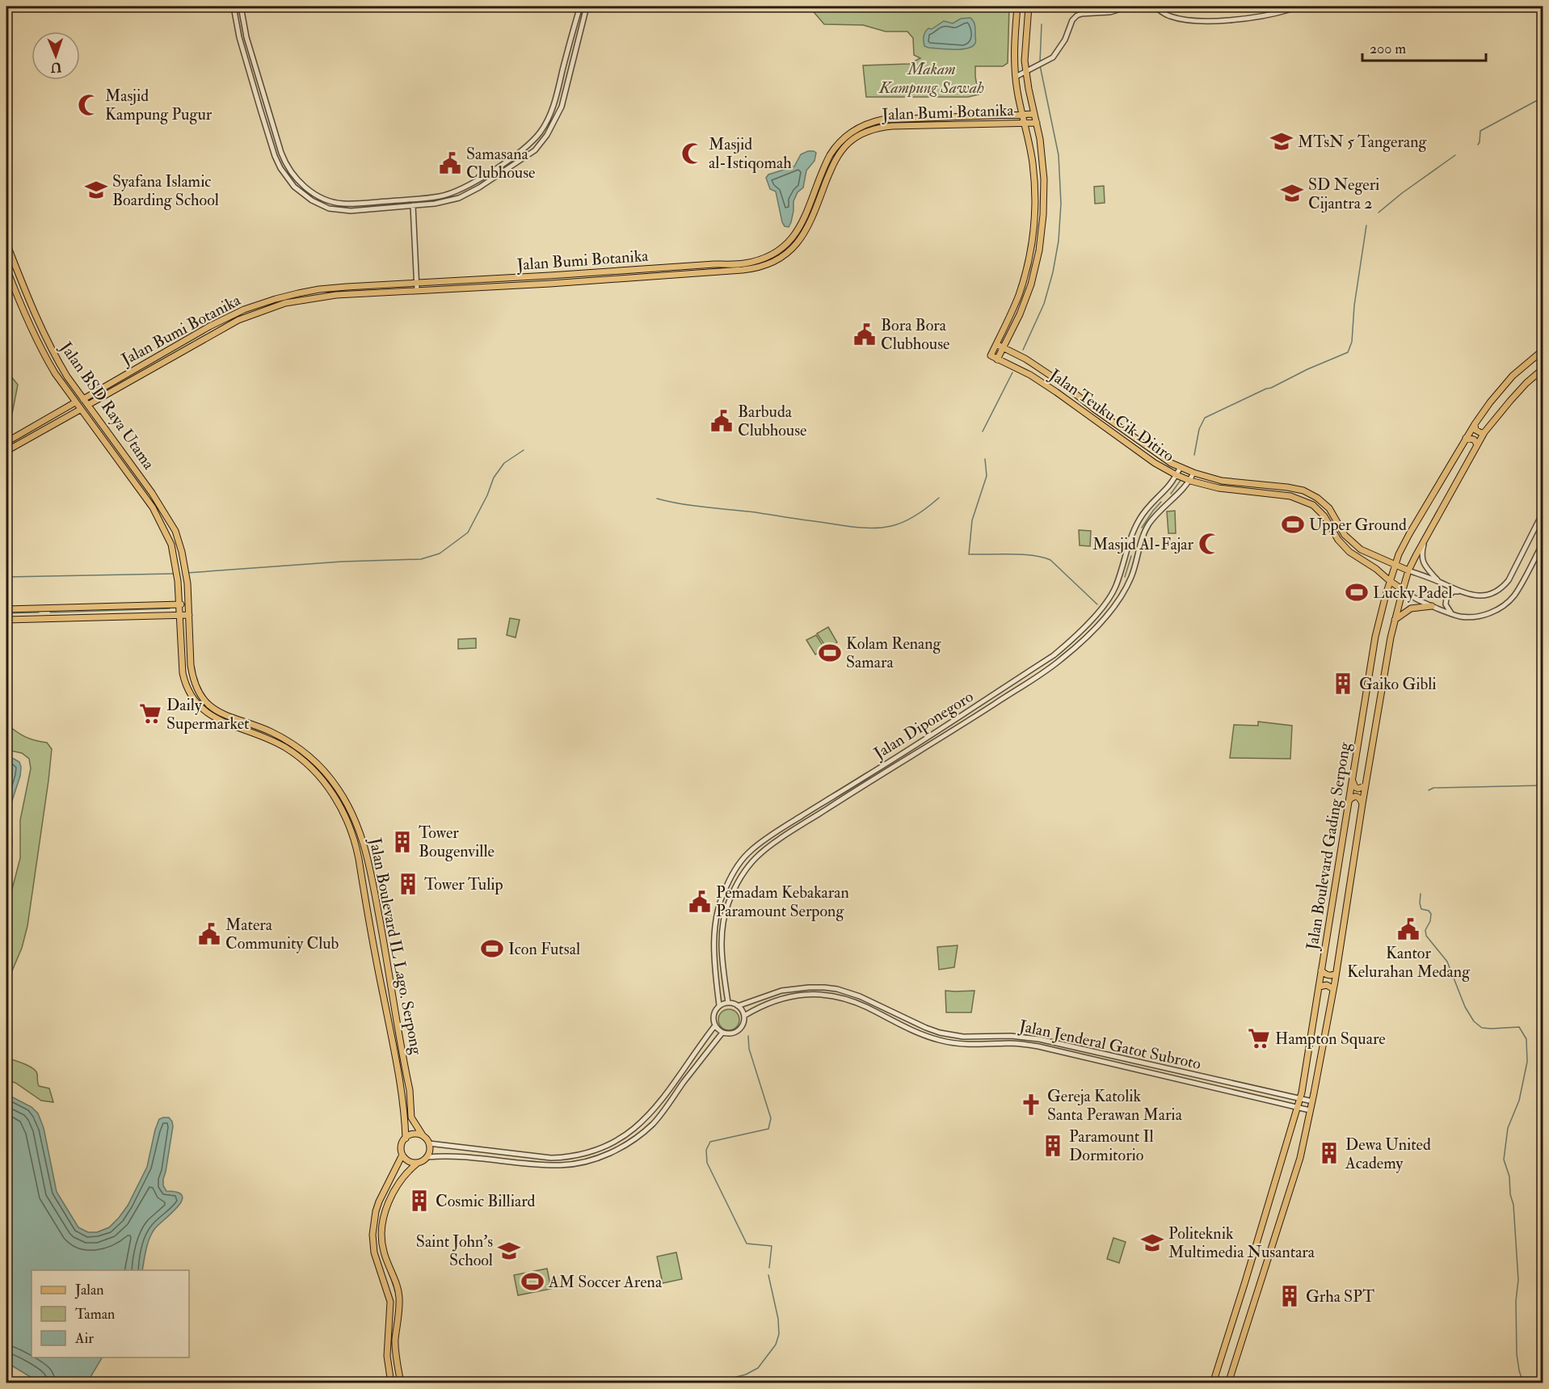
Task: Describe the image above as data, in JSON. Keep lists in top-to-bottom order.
{
  "streets": {
    "main road": [
      "Jalan Bumi Botanika",
      "Jalan BSD Raya Utama",
      "Jalan Teuku Cik Ditiro",
      "Jalan Boulevard Gading Serpong",
      "Jalan Boulevard IL Lago. Serpong"
    ],
    "street": ["Jalan Diponegoro", "Jalan Jenderal Gatot Subroto"]
  },
  "crossings": [
    ["Jalan Bumi Botanika", "Jalan BSD Raya Utama"],
    ["Jalan BSD Raya Utama", "Jalan Boulevard IL Lago. Serpong"],
    ["Jalan Teuku Cik Ditiro", "Jalan Diponegoro"],
    ["Jalan Teuku Cik Ditiro", "Jalan Boulevard Gading Serpong"],
    ["Jalan Diponegoro", "Jalan Jenderal Gatot Subroto"],
    ["Jalan Boulevard Gading Serpong", "Jalan Jenderal Gatot Subroto"]
  ],
  "parks": ["Makam Kampung Sawah"],
  "places": {
    "mosque": ["Masjid Kampung Pugur", "Masjid al-Istiqomah", "Masjid Al-Fajar"],
    "school or university": [
      "MTsN 5 Tangerang",
      "Syafana Islamic Boarding School",
      "SD Negeri Cijantra 2",
      "Politeknik Multimedia Nusantara",
      "Saint John's School"
    ],
    "public building": [
      "Samasana Clubhouse",
      "Bora Bora Clubhouse",
      "Barbuda Clubhouse",
      "Pemadam Kebakaran Paramount Serpong",
      "Kantor Kelurahan Medang",
      "Matera Community Club"
    ],
    "sports": [
      "Upper Ground",
      "Lucky Padel",
      "Kolam Renang Samara",
      "Icon Futsal",
      "AM Soccer Arena"
    ],
    "building": [
      "Gaiko Gibli",
      "Tower Bougenville",
      "Tower Tulip",
      "Paramount Il Dormitorio",
      "Dewa United Academy",
      "Cosmic Billiard",
      "Grha SPT"
    ],
    "supermarket": ["Daily Supermarket", "Hampton Square"],
    "church": ["Gereja Katolik Santa Perawan Maria"]
  },
  "legend": ["Jalan", "Taman", "Air"],
  "scale_bar": "200 m",
  "north": "bottom"
}
